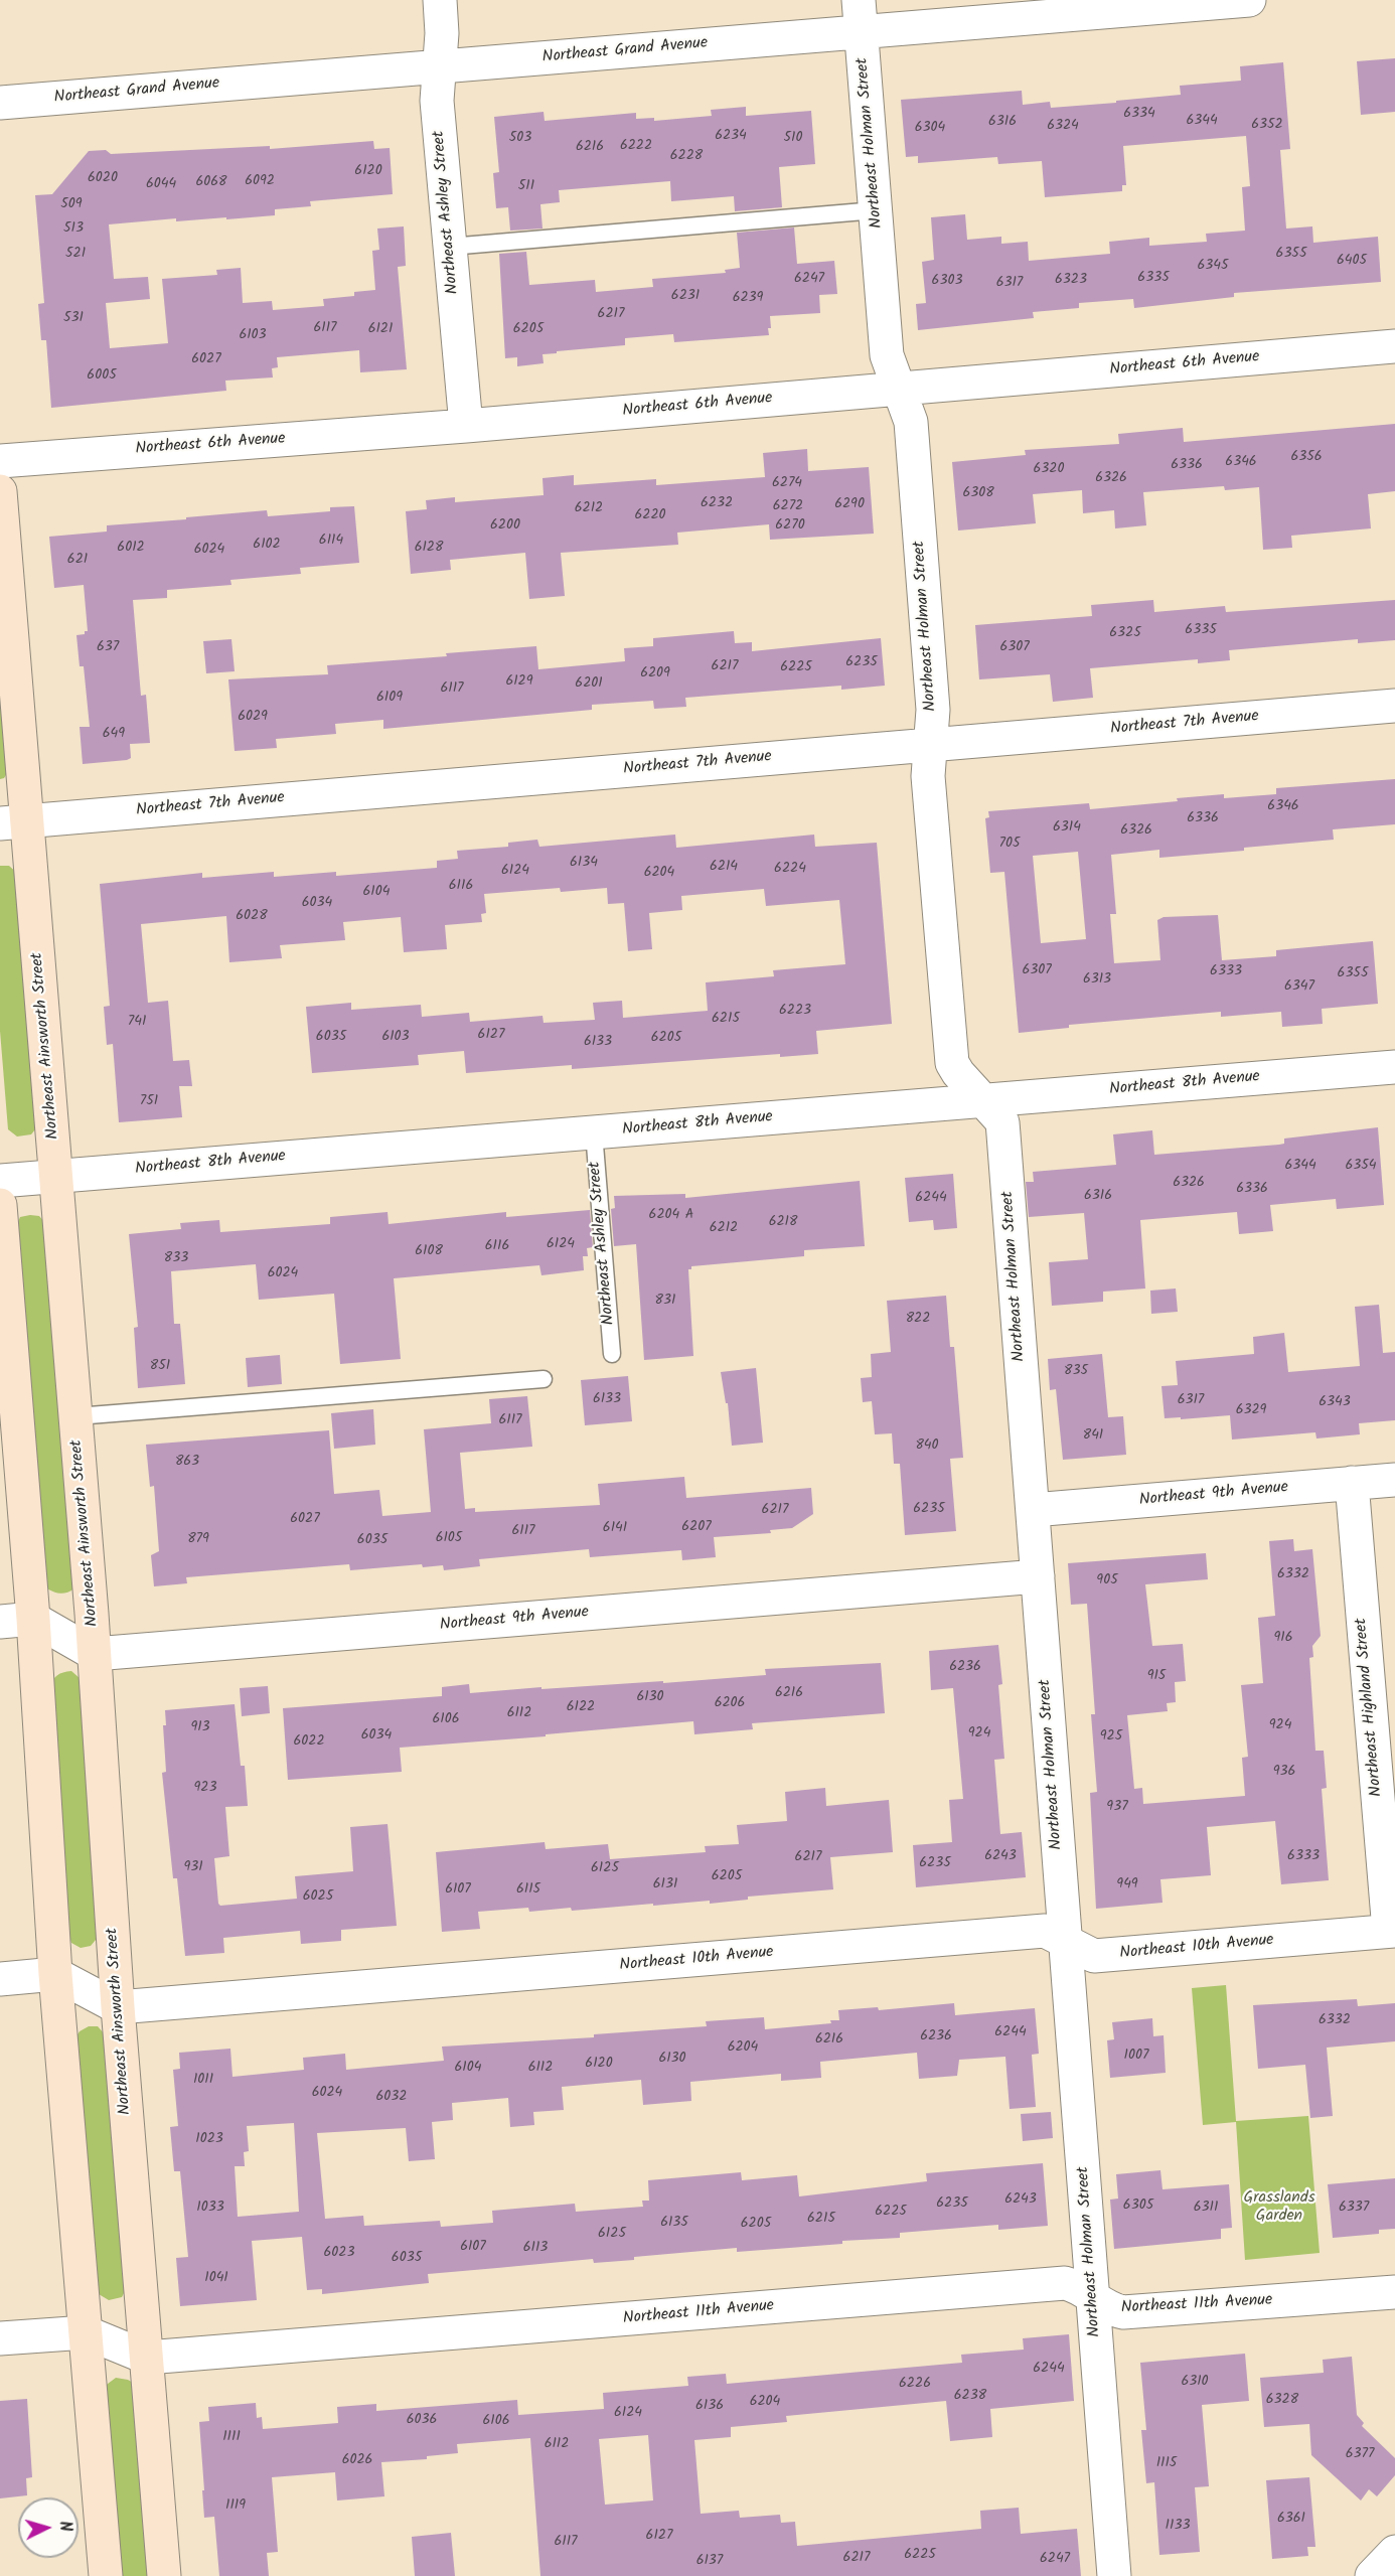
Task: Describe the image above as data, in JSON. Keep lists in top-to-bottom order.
{
  "streets": {
    "street": [
      "Northeast Grand Avenue",
      "Northeast Holman Street",
      "Northeast Ashley Street",
      "Northeast 6th Avenue",
      "Northeast 7th Avenue",
      "Northeast Ainsworth Street",
      "Northeast 8th Avenue",
      "Northeast 9th Avenue",
      "Northeast Highland Street",
      "Northeast 10th Avenue",
      "Northeast 11th Avenue"
    ]
  },
  "crossings": [
    ["Northeast Grand Avenue", "Northeast Holman Street"],
    ["Northeast Grand Avenue", "Northeast Ashley Street"],
    ["Northeast Holman Street", "Northeast 6th Avenue"],
    ["Northeast Holman Street", "Northeast 7th Avenue"],
    ["Northeast Holman Street", "Northeast 8th Avenue"],
    ["Northeast Holman Street", "Northeast 9th Avenue"],
    ["Northeast Holman Street", "Northeast 10th Avenue"],
    ["Northeast Holman Street", "Northeast 11th Avenue"],
    ["Northeast Ashley Street", "Northeast 6th Avenue"],
    ["Northeast Ashley Street", "Northeast 8th Avenue"],
    ["Northeast 7th Avenue", "Northeast Ainsworth Street"],
    ["Northeast Ainsworth Street", "Northeast 8th Avenue"],
    ["Northeast Ainsworth Street", "Northeast 9th Avenue"],
    ["Northeast Ainsworth Street", "Northeast 10th Avenue"],
    ["Northeast Ainsworth Street", "Northeast 11th Avenue"],
    ["Northeast 9th Avenue", "Northeast Highland Street"],
    ["Northeast Highland Street", "Northeast 10th Avenue"]
  ],
  "parks": ["Grasslands Garden"],
  "house_numbers": [
    "6334",
    "6344",
    "6316",
    "6352",
    "6324",
    "6304",
    "6234",
    "503",
    "510",
    "6222",
    "6216",
    "6228",
    "6120",
    "6020",
    "6092",
    "6068",
    "6044",
    "511",
    "509",
    "513",
    "521",
    "6355",
    "6405",
    "6345",
    "6335",
    "6247",
    "6323",
    "6303",
    "6317",
    "6231",
    "6239",
    "6217",
    "531",
    "6117",
    "6121",
    "6205",
    "6103",
    "6027",
    "6005",
    "6356",
    "6346",
    "6336",
    "6320",
    "6326",
    "6274",
    "6308",
    "6232",
    "6290",
    "6272",
    "6212",
    "6220",
    "6200",
    "6270",
    "6114",
    "6102",
    "6012",
    "6128",
    "6024",
    "621",
    "6335",
    "6325",
    "637",
    "6307",
    "6235",
    "6217",
    "6225",
    "6209",
    "6129",
    "6201",
    "6117",
    "6109",
    "6029",
    "649",
    "6346",
    "6336",
    "6314",
    "6326",
    "705",
    "6134",
    "6214",
    "6224",
    "6124",
    "6204",
    "6116",
    "6104",
    "6034",
    "6028",
    "6307",
    "6333",
    "6355",
    "6313",
    "6347",
    "6223",
    "6215",
    "741",
    "6127",
    "6035",
    "6103",
    "6205",
    "6133",
    "751",
    "6344",
    "6354",
    "6326",
    "6336",
    "6316",
    "6244",
    "6204 A",
    "6218",
    "6212",
    "6124",
    "6116",
    "6108",
    "833",
    "6024",
    "831",
    "822",
    "851",
    "835",
    "6133",
    "6317",
    "6343",
    "6329",
    "6117",
    "841",
    "840",
    "863",
    "6235",
    "6217",
    "6027",
    "6207",
    "6141",
    "6117",
    "6105",
    "879",
    "6035",
    "6332",
    "905",
    "916",
    "6236",
    "915",
    "6216",
    "6130",
    "6206",
    "6122",
    "6112",
    "6106",
    "924",
    "913",
    "924",
    "6034",
    "925",
    "6022",
    "936",
    "923",
    "937",
    "6243",
    "6333",
    "6217",
    "6235",
    "931",
    "6125",
    "6205",
    "6131",
    "949",
    "6107",
    "6115",
    "6025",
    "6332",
    "6244",
    "6236",
    "6216",
    "6204",
    "1007",
    "6130",
    "6120",
    "6104",
    "6112",
    "1011",
    "6024",
    "6032",
    "1023",
    "6243",
    "6235",
    "6305",
    "1033",
    "6311",
    "6337",
    "6225",
    "6215",
    "6135",
    "6205",
    "6125",
    "6107",
    "6113",
    "6023",
    "6035",
    "1041",
    "6244",
    "6310",
    "6226",
    "6238",
    "6328",
    "6204",
    "6136",
    "6124",
    "6036",
    "6106",
    "1111",
    "6112",
    "6377",
    "6026",
    "1115",
    "1119",
    "6361",
    "1133",
    "6127",
    "6117",
    "6225",
    "6217",
    "6247",
    "6137"
  ],
  "north": "right"
}
